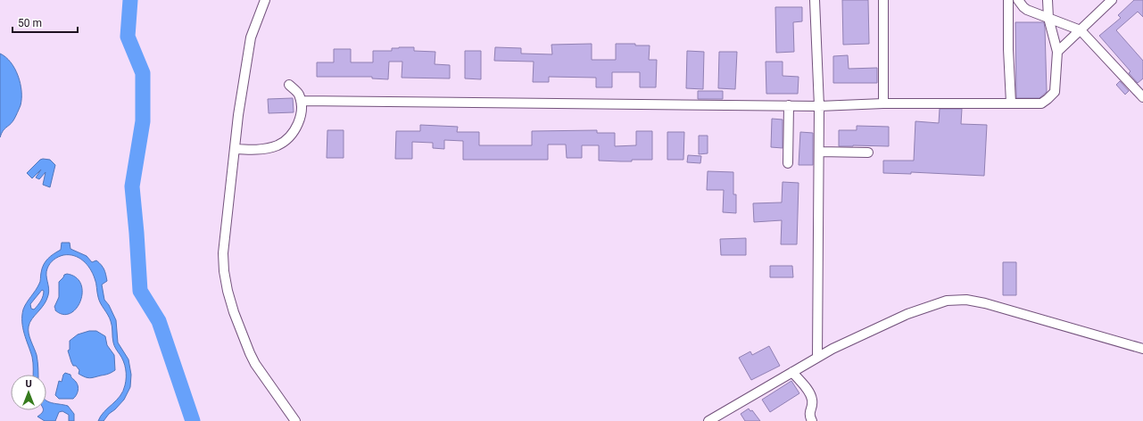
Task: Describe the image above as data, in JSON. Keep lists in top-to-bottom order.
{
  "scale_bar": "50 m",
  "north": "top"
}
